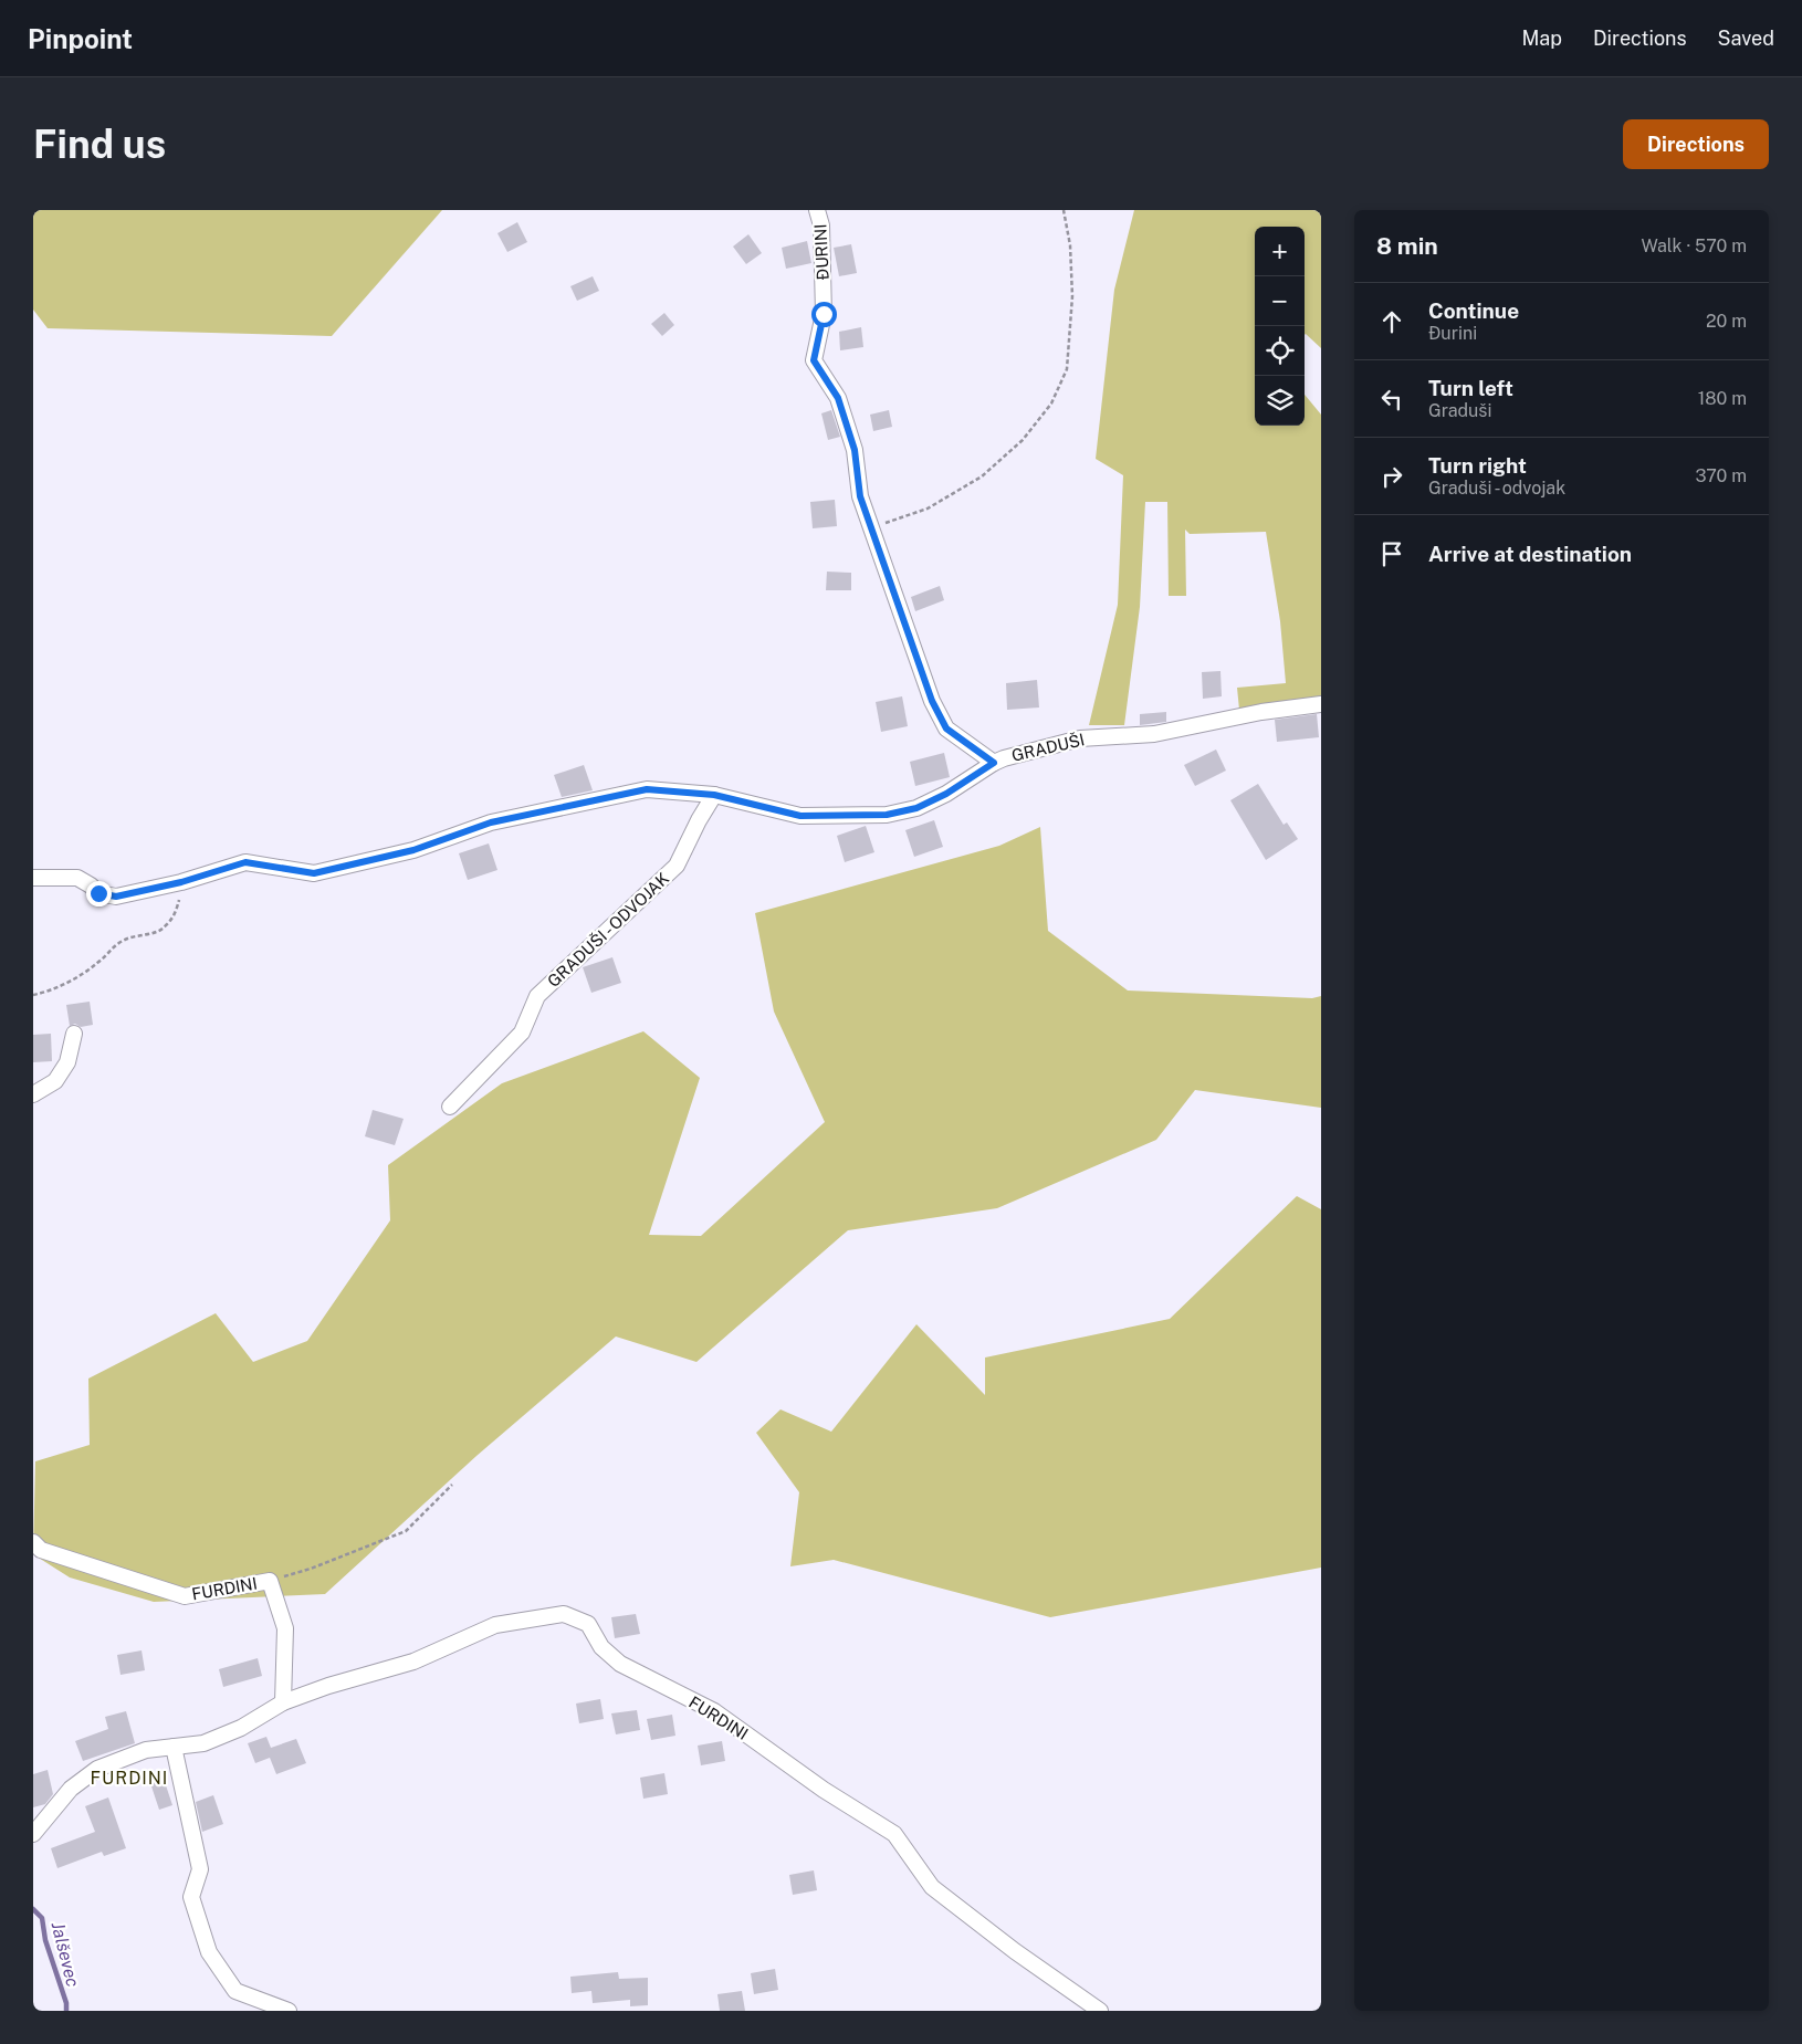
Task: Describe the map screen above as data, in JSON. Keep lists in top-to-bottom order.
{
  "streets": {
    "street": [
      "ĐURINI",
      "GRADUŠI",
      "GRADUŠI - ODVOJAK",
      "FURDINI"
    ]
  },
  "crossings": [
    ["ĐURINI", "GRADUŠI"]
  ],
  "districts": ["FURDINI"],
  "water": ["Jalševec"],
  "page": {
    "header": "Pinpoint",
    "nav": ["Map", "Directions", "Saved"],
    "buttons": "Directions",
    "title": "Find us",
    "heading": ["8 min", "Walk · 570 m"],
    "map_buttons": ["+", "−"],
    "list": [
      ["Continue", "Đurini", "20 m"],
      ["Turn left", "Graduši", "180 m"],
      ["Turn right", "Graduši - odvojak", "370 m"],
      "Arrive at destination"
    ]
  }
}
